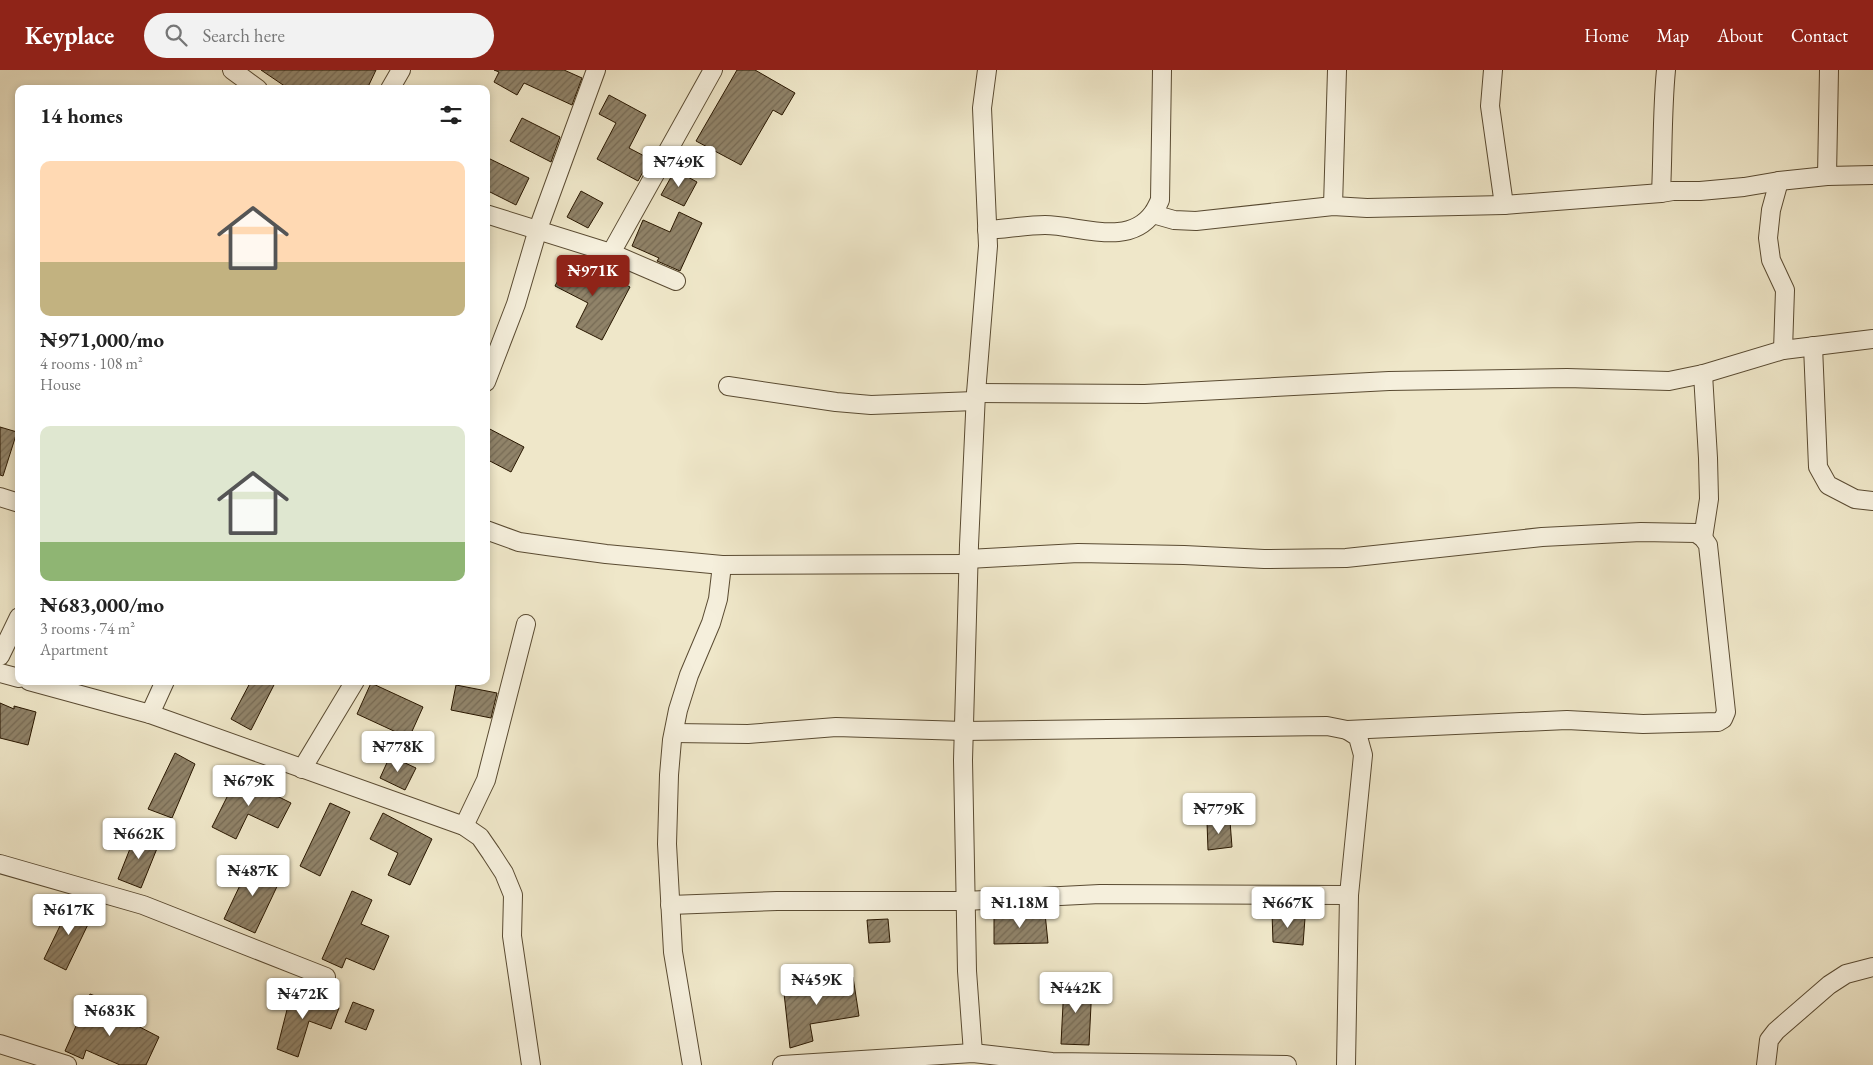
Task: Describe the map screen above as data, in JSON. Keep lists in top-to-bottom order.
{
  "page": {
    "header": "Keyplace",
    "search": "Search here",
    "nav": [
      "Home",
      "Map",
      "About",
      "Contact"
    ],
    "heading": "14 homes",
    "list": [
      {
        "name": "₦971,000/mo",
        "note": "4 rooms · 108 m² · House"
      },
      {
        "name": "₦683,000/mo",
        "note": "3 rooms · 74 m² · Apartment"
      }
    ],
    "price": [
      "₦749K",
      "₦971K",
      "₦778K",
      "₦679K",
      "₦779K",
      "₦662K",
      "₦487K",
      "₦1.18M",
      "₦667K",
      "₦617K",
      "₦459K",
      "₦442K",
      "₦472K",
      "₦683K"
    ]
  }
}
